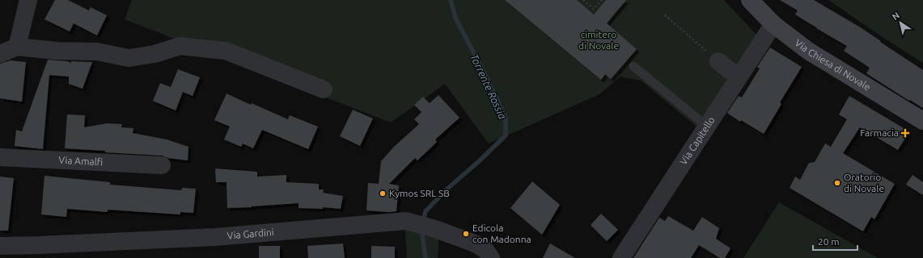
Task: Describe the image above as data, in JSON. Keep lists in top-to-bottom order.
{
  "streets": {
    "main road": ["Via Chiesa di Novale"],
    "street": ["Via Capitello", "Via Amalfi", "Via Gardini"]
  },
  "crossings": [
    ["Via Chiesa di Novale", "Via Capitello"]
  ],
  "water": ["Torrente Rossia"],
  "parks": ["cimitero di Novale"],
  "places": {
    "health": ["Farmacia"],
    "other": ["Oratorio di Novale", "Kymos SRL SB", "Edicola con Madonna"]
  },
  "scale_bar": "20 m",
  "north": "top left"
}
